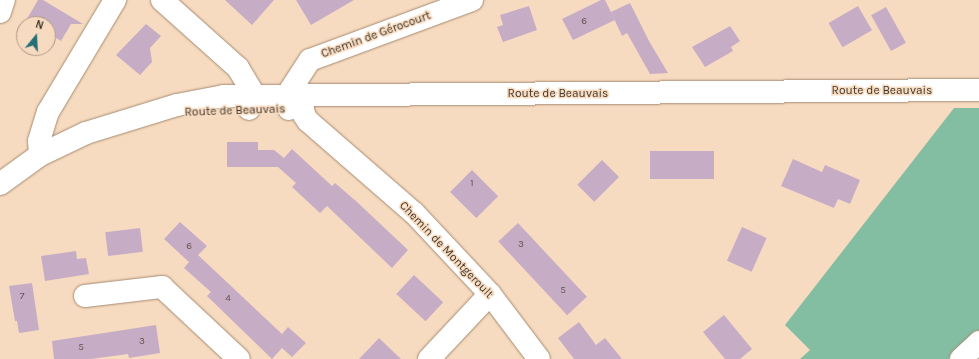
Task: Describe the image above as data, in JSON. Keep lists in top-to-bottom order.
{
  "streets": {
    "main road": ["Chemin de Gérocourt", "Route de Beauvais", "Chemin de Montgeroult"]
  },
  "crossings": [
    ["Chemin de Gérocourt", "Route de Beauvais"],
    ["Chemin de Gérocourt", "Chemin de Montgeroult"],
    ["Route de Beauvais", "Chemin de Montgeroult"]
  ],
  "house_numbers": [
    "6",
    "1",
    "3",
    "6",
    "5",
    "7",
    "4",
    "3",
    "5"
  ],
  "north": "top"
}
